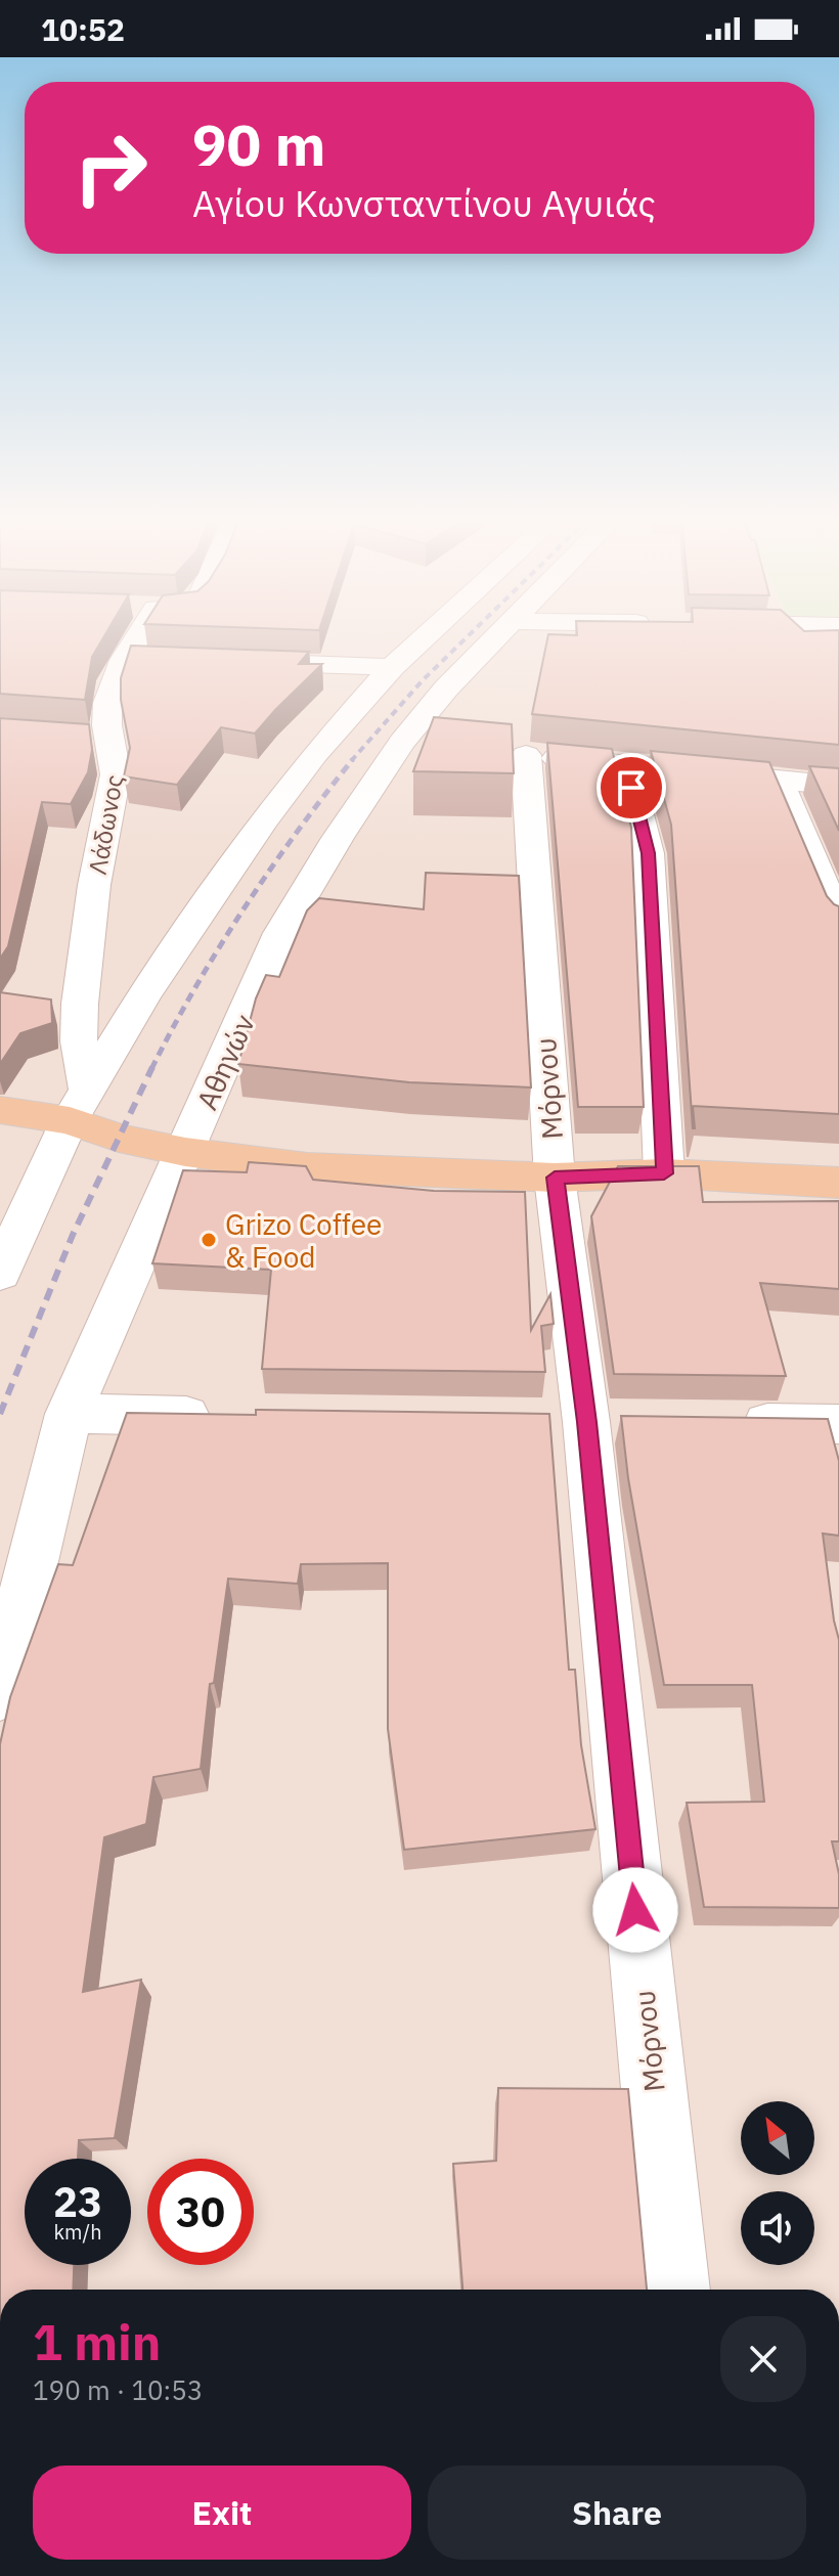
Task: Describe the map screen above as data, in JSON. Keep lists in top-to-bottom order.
{
  "streets": {
    "street": ["Λάδωνος", "Αθηνών", "Μόρνου"]
  },
  "places": ["Grizo Coffee & Food"],
  "north": "top left",
  "page": {
    "status": "10:52",
    "turn": ["90 m", "Αγίου Κωνσταντίνου Αγυιάς"],
    "speed": "23 km/h",
    "limit": "30",
    "heading": ["1 min", "190 m · 10:53"],
    "buttons": ["Exit", "Share"]
  }
}
